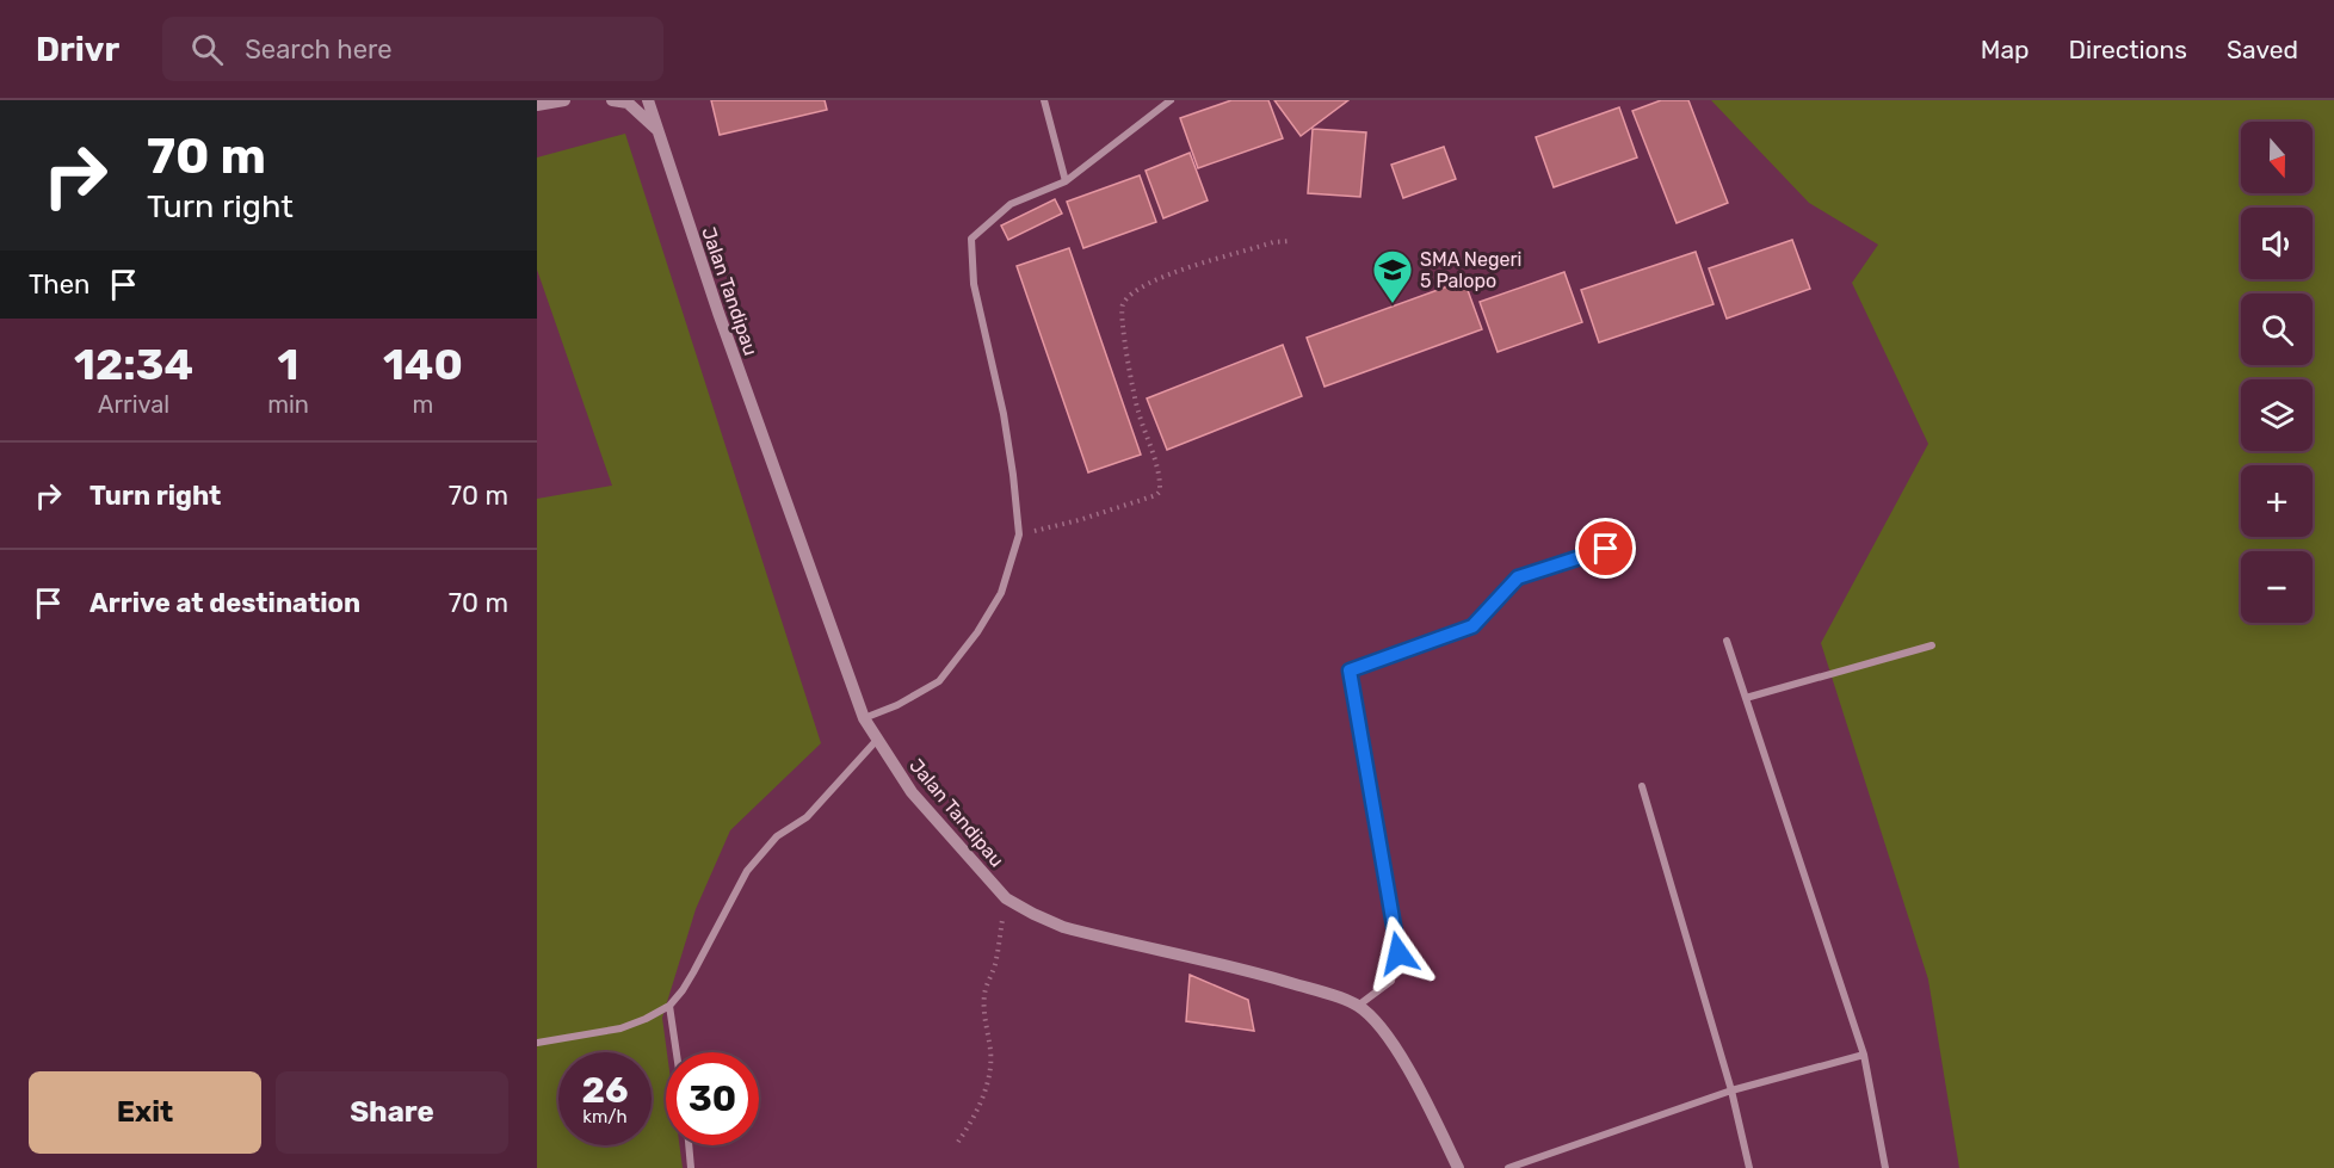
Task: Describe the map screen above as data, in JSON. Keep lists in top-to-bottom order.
{
  "streets": {
    "street": ["Jalan Tandipau"]
  },
  "places": {
    "school or university": ["SMA Negeri 5 Palopo"]
  },
  "north": "bottom",
  "page": {
    "header": "Drivr",
    "search": "Search here",
    "nav": ["Map", "Directions", "Saved"],
    "turn": ["70 m", "Turn right"],
    "map_buttons": ["+", "−"],
    "then": "Then",
    "eta": [
      "12:34",
      "Arrival",
      "1",
      "min",
      "140",
      "m"
    ],
    "list": [
      {
        "name": "Turn right",
        "value": "70 m"
      },
      {
        "name": "Arrive at destination",
        "value": "70 m"
      }
    ],
    "speed": "26 km/h",
    "limit": "30",
    "buttons": ["Exit", "Share"]
  }
}
